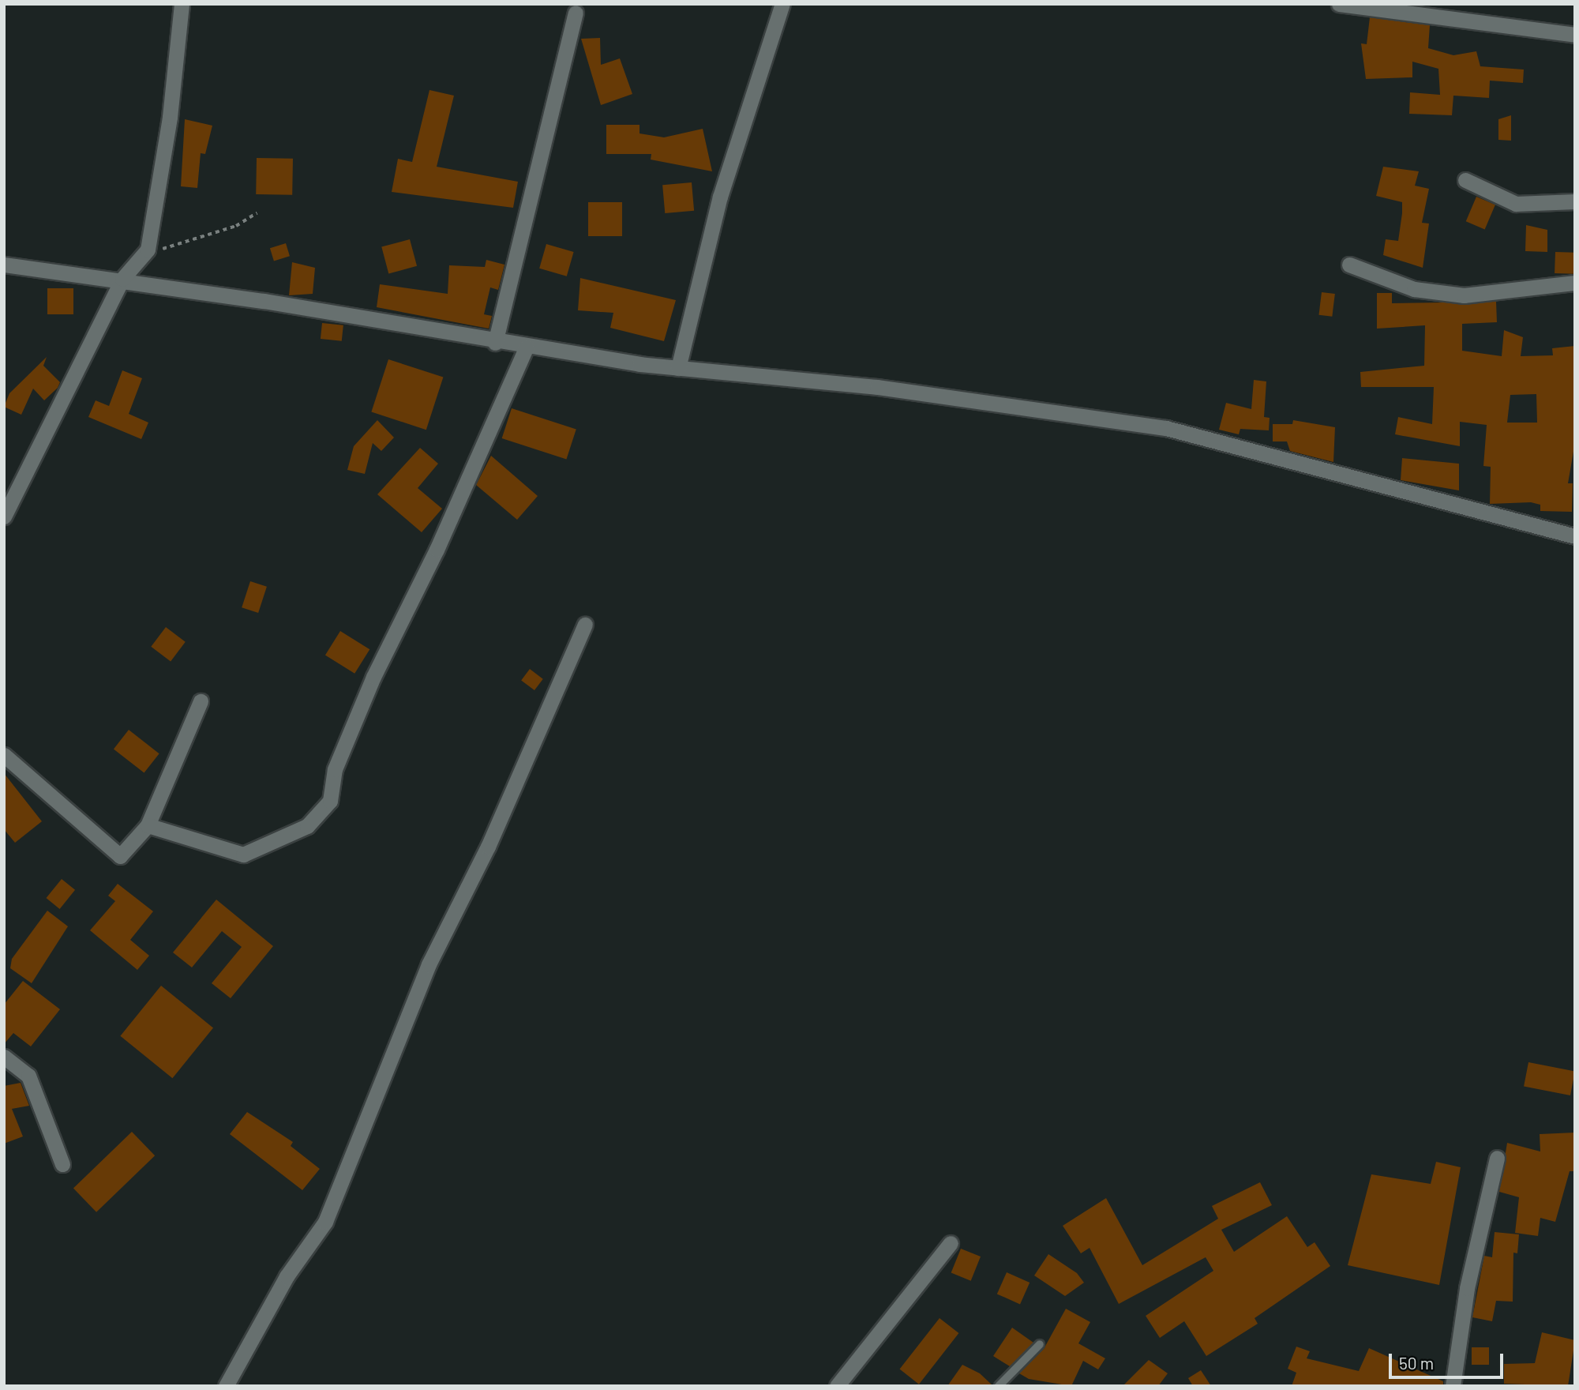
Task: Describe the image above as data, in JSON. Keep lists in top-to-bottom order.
{
  "scale_bar": "50 m"
}
